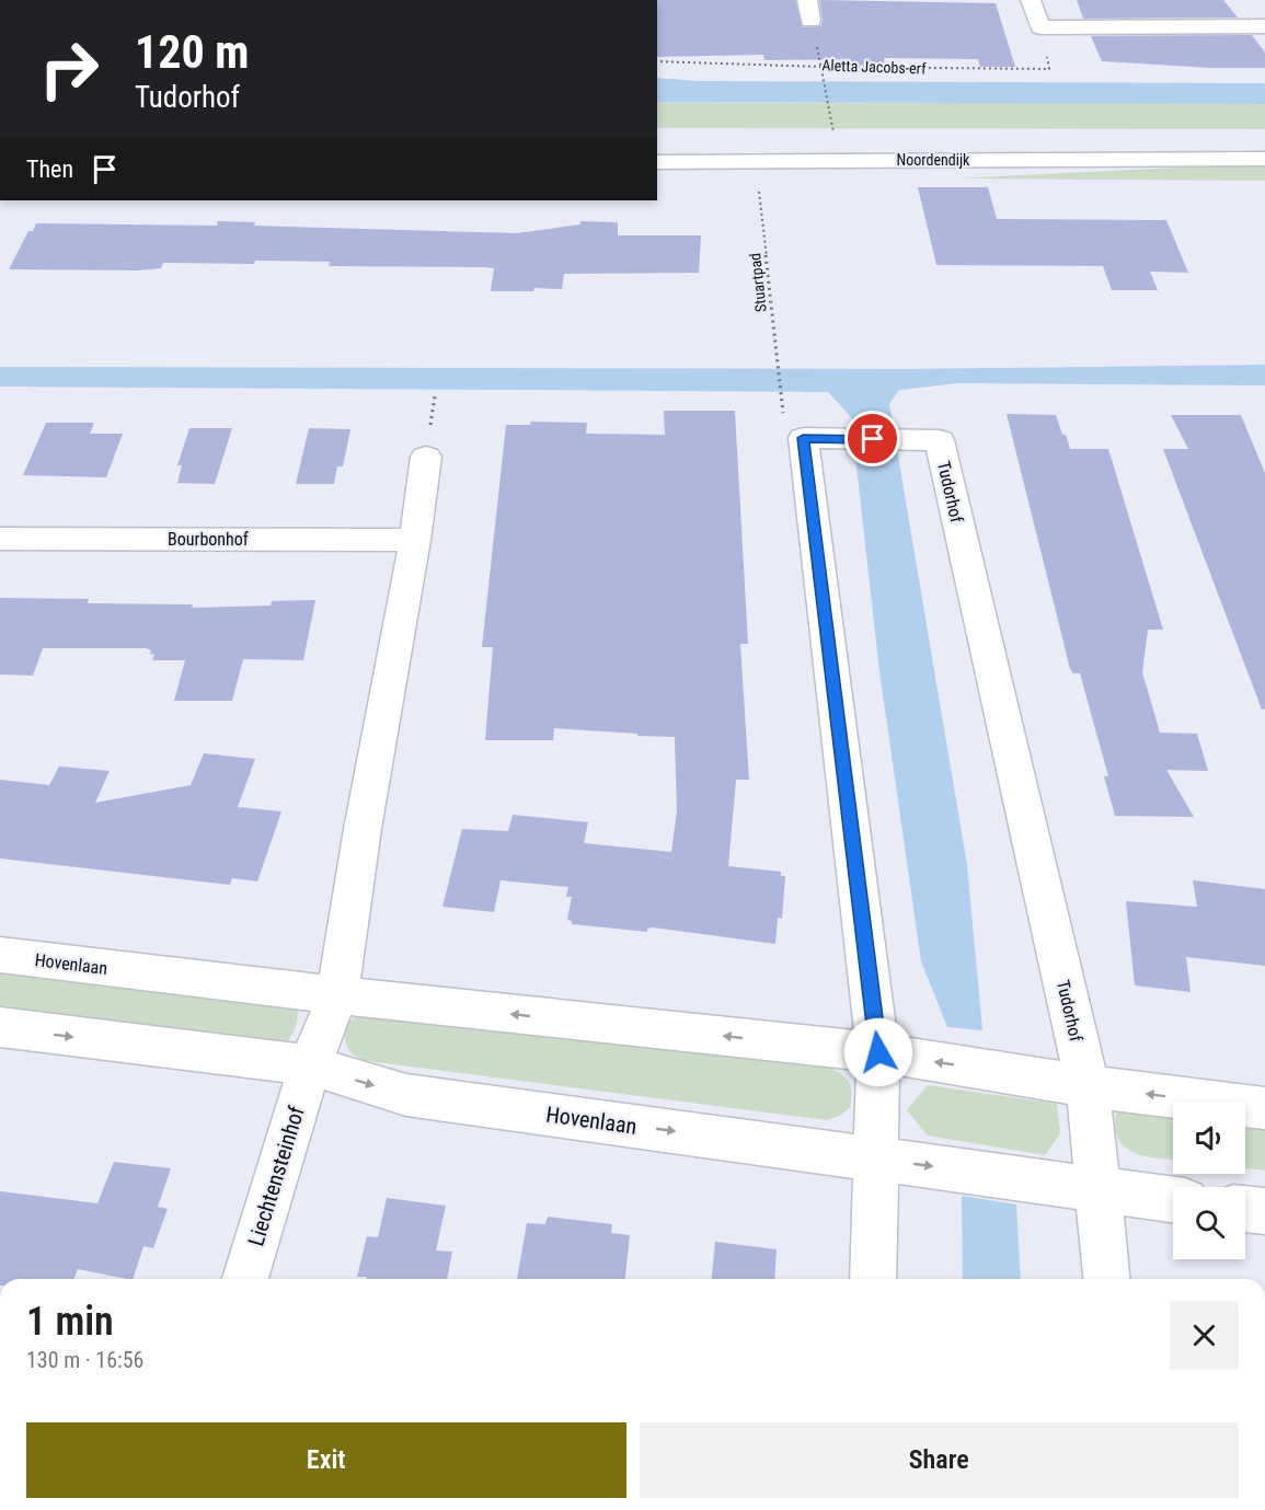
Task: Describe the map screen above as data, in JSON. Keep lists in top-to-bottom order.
{
  "streets": {
    "street": [
      "Noordendijk",
      "Tudorhof",
      "Bourbonhof",
      "Hovenlaan",
      "Liechtensteinhof"
    ],
    "path": ["Aletta Jacobs-erf", "Stuartpad"]
  },
  "crossings": [
    ["Noordendijk", "Stuartpad"],
    ["Tudorhof", "Hovenlaan"],
    ["Hovenlaan", "Liechtensteinhof"]
  ],
  "page": {
    "turn": ["120 m", "Tudorhof"],
    "then": "Then",
    "heading": ["1 min", "130 m · 16:56"],
    "buttons": ["Exit", "Share"]
  }
}
